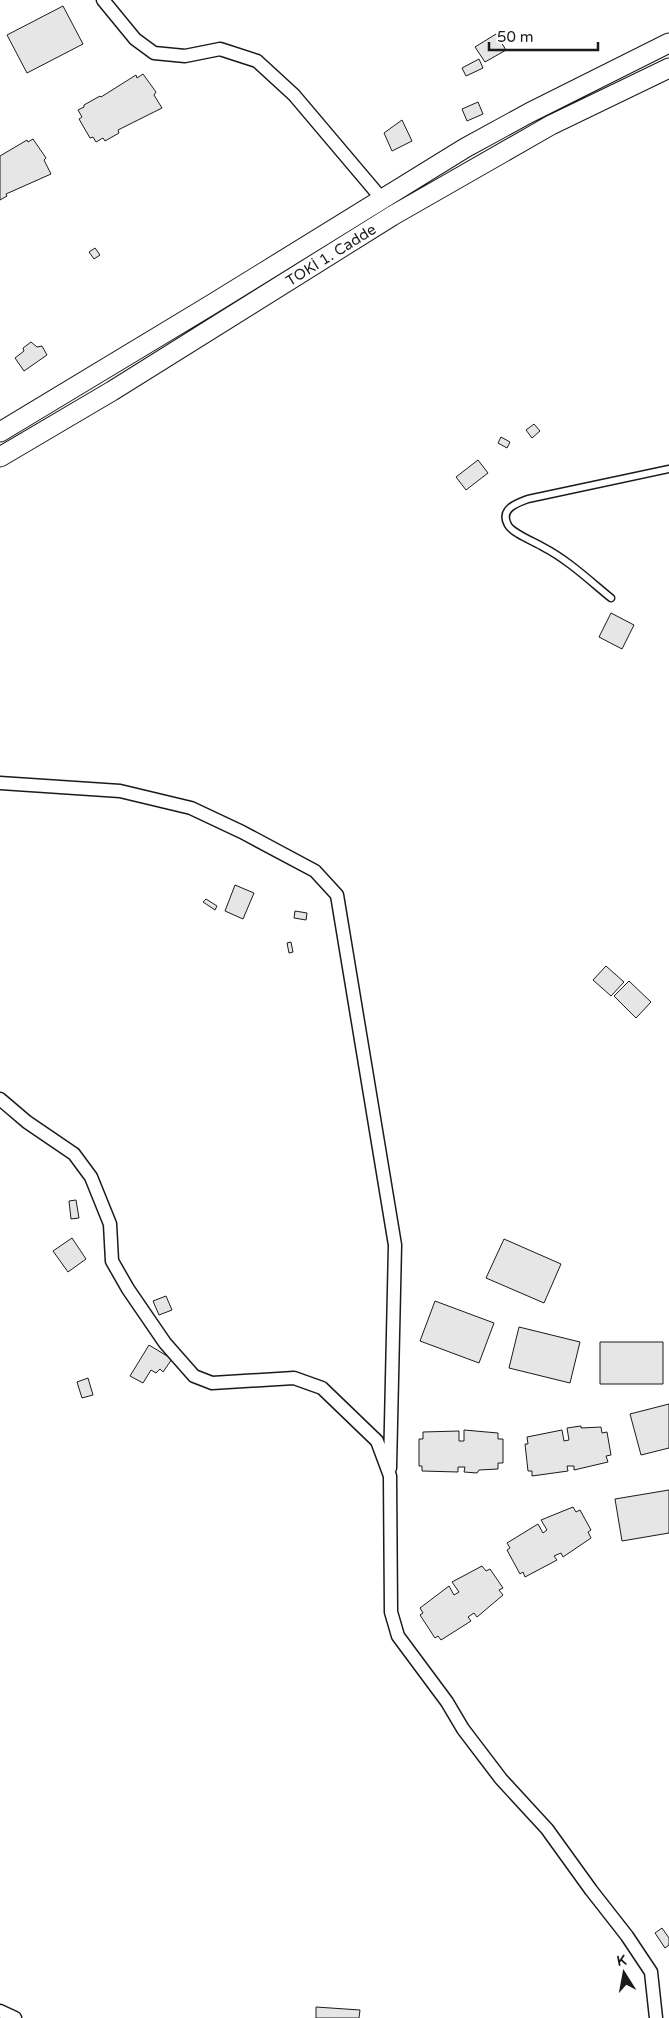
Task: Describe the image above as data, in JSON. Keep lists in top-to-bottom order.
{
  "streets": {
    "main road": ["TOKİ 1. Cadde"]
  },
  "scale_bar": "50 m",
  "north": "top"
}
